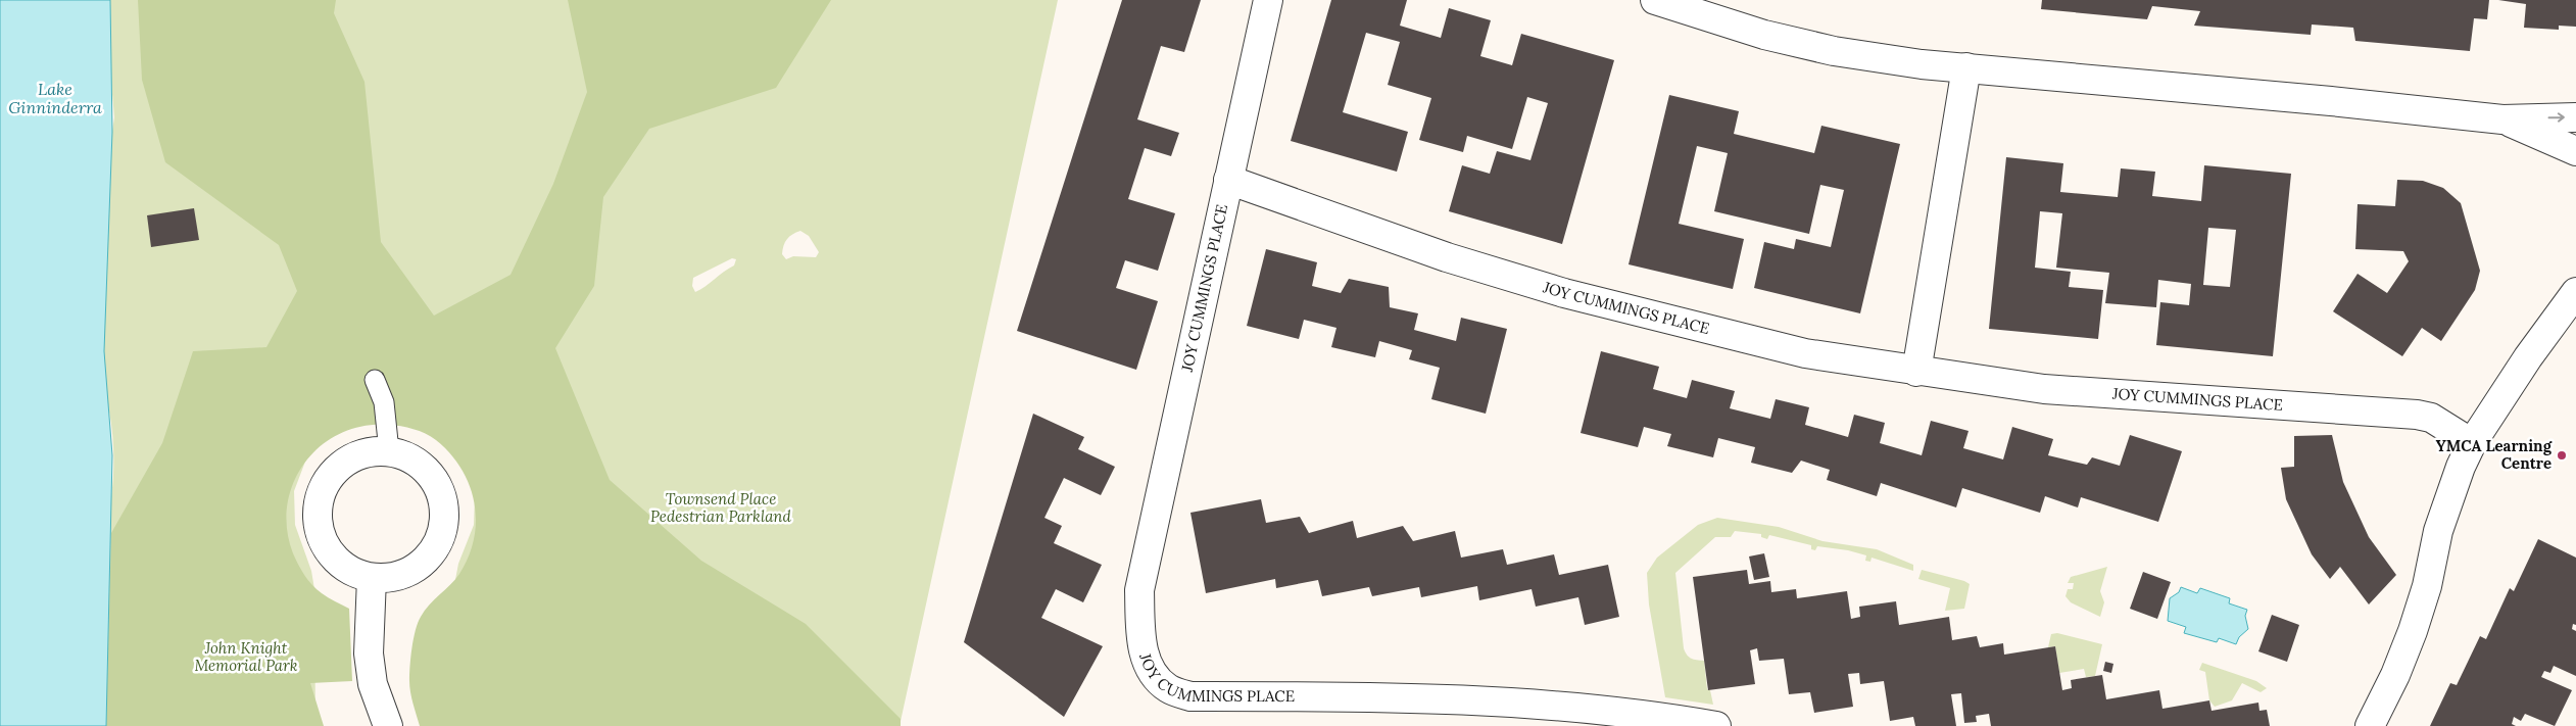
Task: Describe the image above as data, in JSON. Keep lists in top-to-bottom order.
{
  "streets": {
    "street": ["JOY CUMMINGS PLACE"]
  },
  "water": ["Lake Ginninderra"],
  "parks": ["Townsend Place Pedestrian Parkland", "John Knight Memorial Park"],
  "places": ["YMCA Learning Centre"]
}
